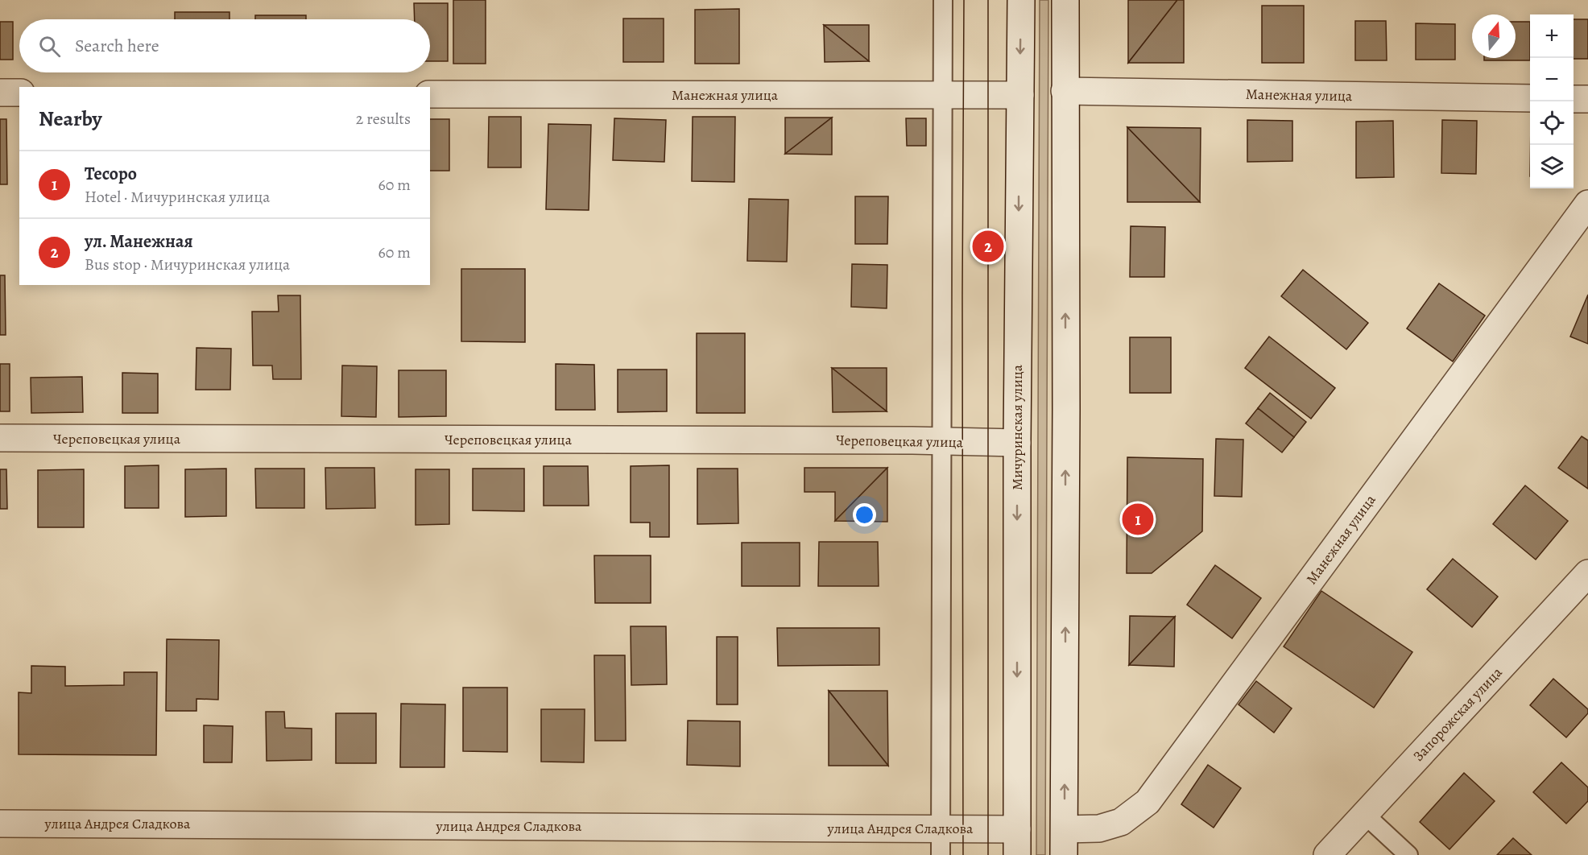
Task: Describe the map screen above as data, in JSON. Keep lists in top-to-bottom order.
{
  "streets": {
    "street": [
      "Манежная улица",
      "Мичуринская улица",
      "Череповецкая улица",
      "Запорожская улица",
      "улица Андрея Сладкова"
    ]
  },
  "crossings": [
    ["Манежная улица", "Мичуринская улица"],
    ["Мичуринская улица", "Череповецкая улица"],
    ["Мичуринская улица", "улица Андрея Сладкова"]
  ],
  "north": "top",
  "page": {
    "map_buttons": ["+", "−"],
    "search": "Search here",
    "heading": ["Nearby", "2 results"],
    "list": [
      {
        "mark": "1",
        "name": "Тесоро",
        "note": "Hotel · Мичуринская улица",
        "value": "60 m"
      },
      {
        "mark": "2",
        "name": "ул. Манежная",
        "note": "Bus stop · Мичуринская улица",
        "value": "60 m"
      }
    ],
    "pins": ["2", "1"]
  }
}
